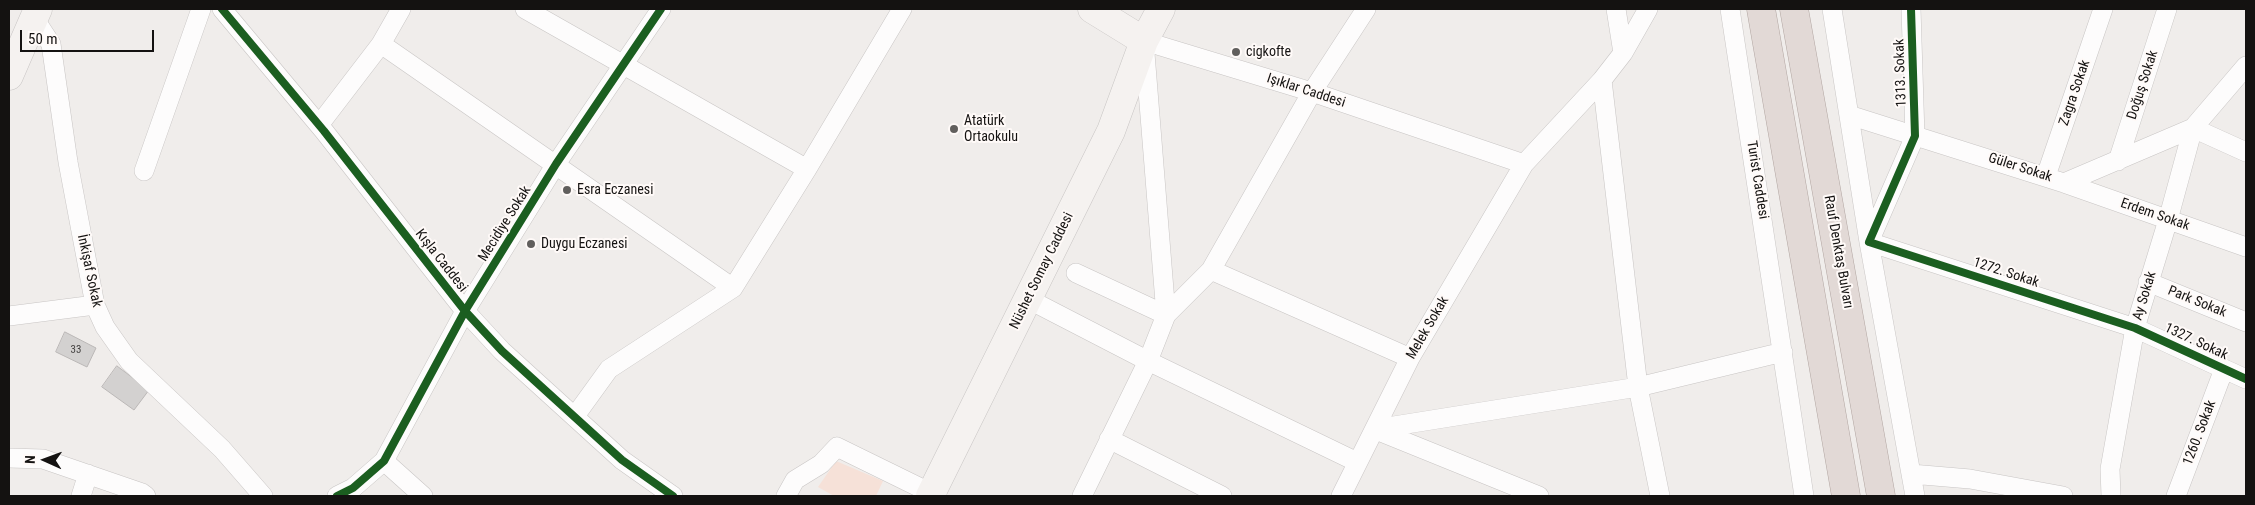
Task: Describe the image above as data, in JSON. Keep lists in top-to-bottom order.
{
  "streets": {
    "highway": ["Rauf Denktaş Bulvarı"],
    "street": [
      "1313. Sokak",
      "Doğuş Sokak",
      "Işıklar Caddesi",
      "Zagra Sokak",
      "Güler Sokak",
      "Turist Caddesi",
      "Erdem Sokak",
      "Mecidiye Sokak",
      "Kışla Caddesi",
      "İnkişaf Sokak",
      "Nüshet Somay Caddesi",
      "1272. Sokak",
      "Ay Sokak",
      "Park Sokak",
      "Melek Sokak",
      "1327. Sokak",
      "1260. Sokak"
    ]
  },
  "crossings": [
    ["1313. Sokak", "Güler Sokak"],
    ["Doğuş Sokak", "Güler Sokak"],
    ["Işıklar Caddesi", "Nüshet Somay Caddesi"],
    ["Işıklar Caddesi", "Melek Sokak"],
    ["Zagra Sokak", "Güler Sokak"],
    ["Güler Sokak", "Erdem Sokak"],
    ["Güler Sokak", "Ay Sokak"],
    ["Erdem Sokak", "Ay Sokak"],
    ["Mecidiye Sokak", "Kışla Caddesi"],
    ["1272. Sokak", "Ay Sokak"],
    ["1272. Sokak", "1327. Sokak"],
    ["Ay Sokak", "Park Sokak"],
    ["Ay Sokak", "1327. Sokak"],
    ["1327. Sokak", "1260. Sokak"]
  ],
  "places": [
    "cigkofte",
    "Atatürk Ortaokulu",
    "Esra Eczanesi",
    "Duygu Eczanesi"
  ],
  "house_numbers": ["33"],
  "scale_bar": "50 m",
  "north": "left"
}
